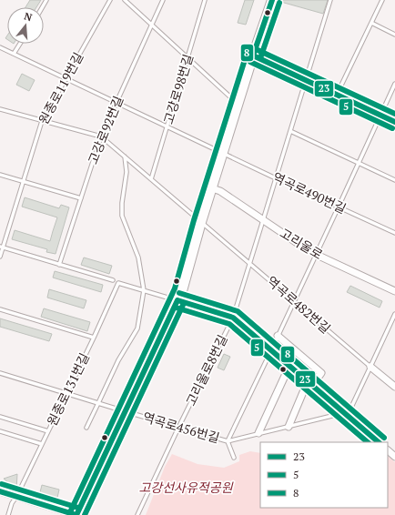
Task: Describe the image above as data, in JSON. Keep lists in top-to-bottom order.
{
  "streets": {
    "street": ["고리울로", "역곡로482번길"],
    "lane": [
      "원종로119번길",
      "고강로98번길",
      "고강로92번길",
      "역곡로490번길",
      "고리울로8번길",
      "원종로131번길",
      "역곡로456번길"
    ]
  },
  "crossings": [
    ["원종로119번길", "역곡로490번길"],
    ["고강로98번길", "역곡로490번길"],
    ["고강로98번길", "역곡로482번길"],
    ["고강로92번길", "역곡로490번길"],
    ["고강로92번길", "역곡로482번길"],
    ["역곡로490번길", "고리울로8번길"],
    ["고리울로", "고리울로8번길"],
    ["역곡로482번길", "고리울로8번길"],
    ["고리울로8번길", "역곡로456번길"],
    ["원종로131번길", "역곡로456번길"]
  ],
  "parks": ["고강선사유적공원"],
  "lines": ["transit line 23", "transit line 5", "transit line 8"],
  "legend": ["23", "5", "8"],
  "north": "top"
}
